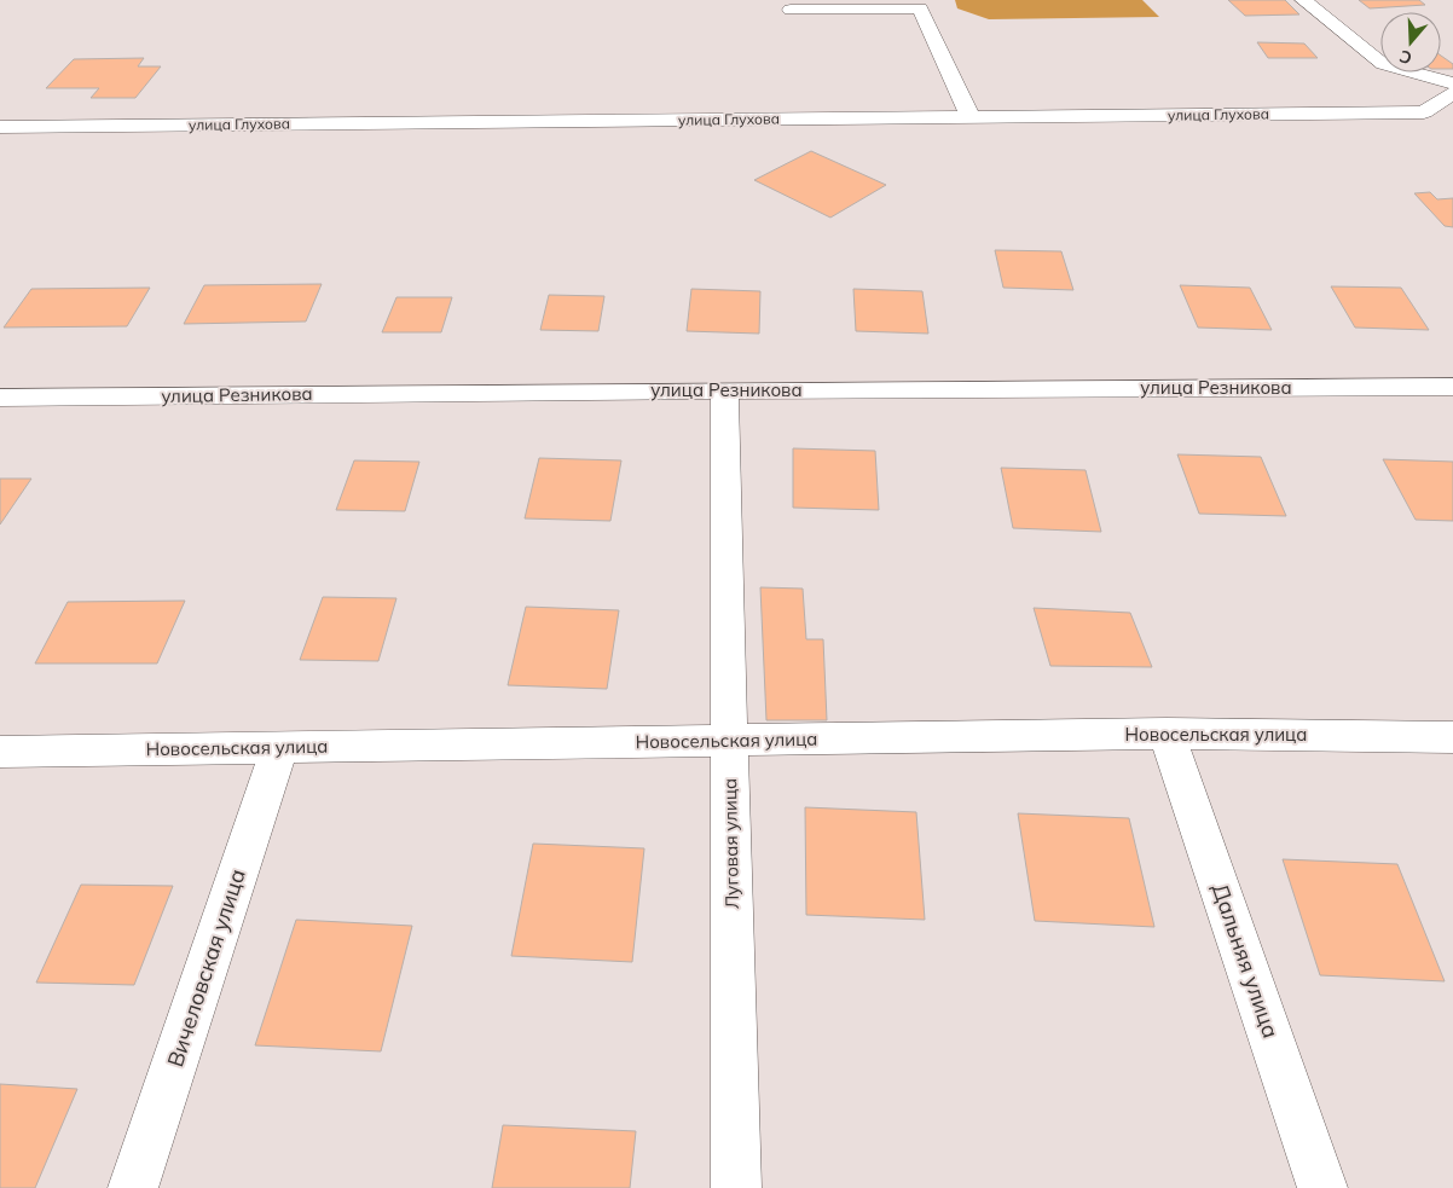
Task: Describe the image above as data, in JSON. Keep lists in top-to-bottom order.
{
  "streets": {
    "street": [
      "улица Глухова",
      "улица Резникова",
      "Новосельская улица",
      "Луговая улица",
      "Дальняя улица",
      "Вичеловская улица"
    ]
  },
  "crossings": [
    ["улица Резникова", "Луговая улица"],
    ["Новосельская улица", "Луговая улица"],
    ["Новосельская улица", "Дальняя улица"],
    ["Новосельская улица", "Вичеловская улица"]
  ],
  "north": "bottom"
}
